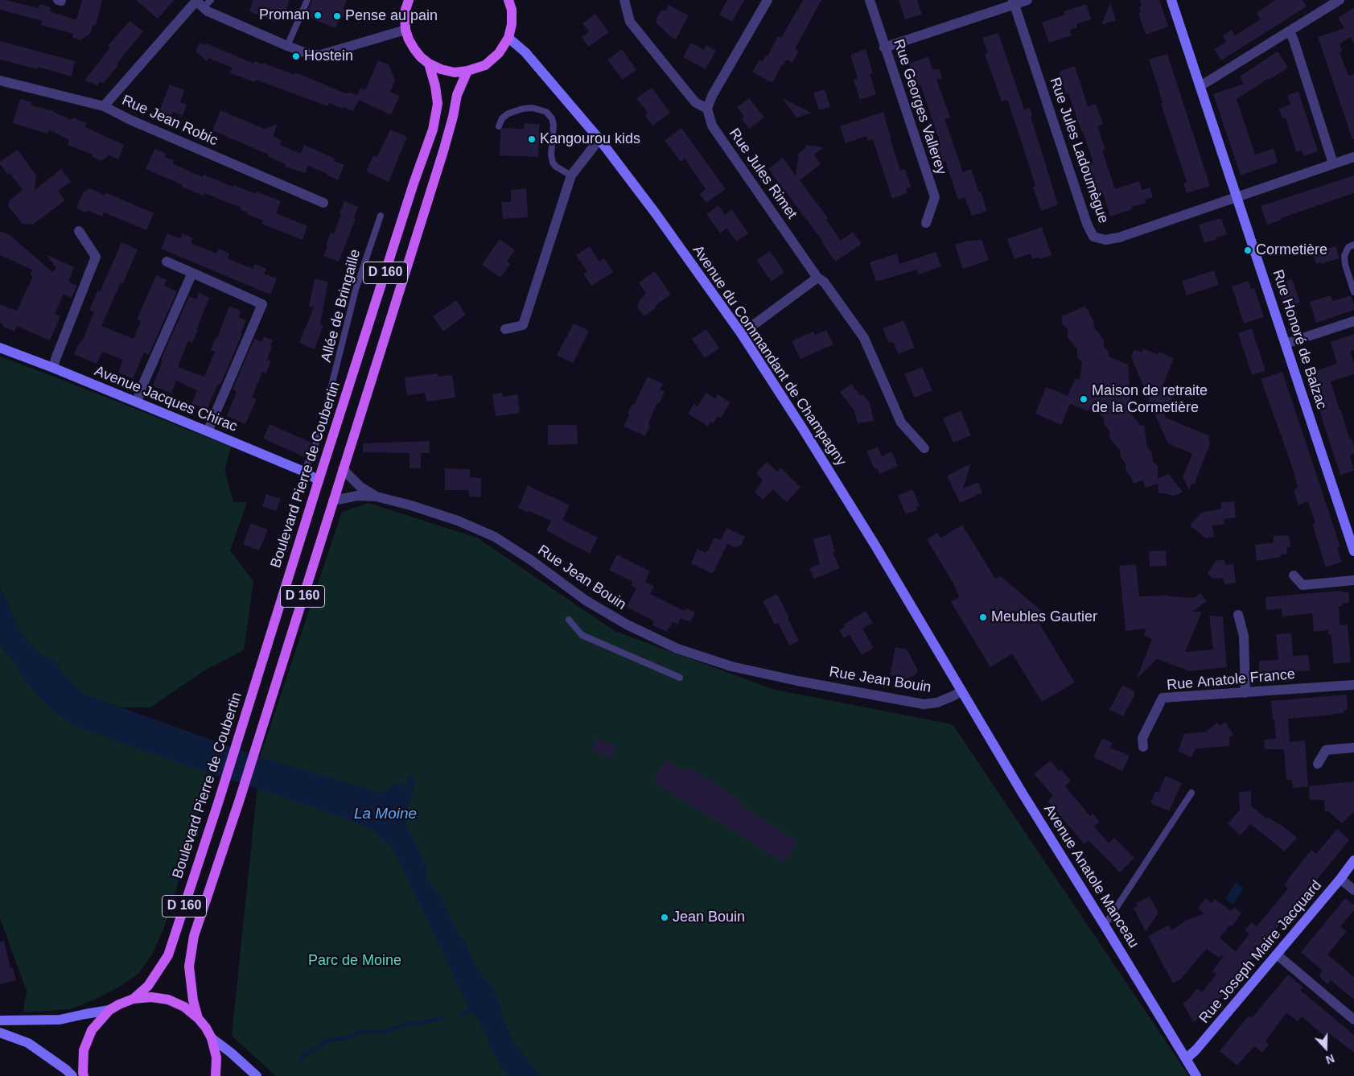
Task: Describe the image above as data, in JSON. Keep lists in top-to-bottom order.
{
  "streets": {
    "main road": ["D 160", "Boulevard Pierre de Coubertin"],
    "street": [
      "Rue Georges Vallerey",
      "Rue Jean Robic",
      "Rue Jules Ladoumègue",
      "Rue Jules Rimet",
      "Rue Honoré de Balzac",
      "Avenue du Commandant de Champagny",
      "Avenue Jacques Chirac",
      "Rue Jean Bouin",
      "Rue Anatole France",
      "Avenue Anatole Manceau",
      "Rue Joseph Maire Jacquard"
    ],
    "lane": ["Allée de Bringaille"]
  },
  "crossings": [
    ["Rue Jules Ladoumègue", "Rue Honoré de Balzac"],
    ["D 160", "Rue Jean Bouin"],
    ["Allée de Bringaille", "Avenue Jacques Chirac"],
    ["Avenue du Commandant de Champagny", "Rue Jean Bouin"],
    ["Avenue du Commandant de Champagny", "Avenue Anatole Manceau"],
    ["Avenue Jacques Chirac", "Boulevard Pierre de Coubertin"],
    ["Rue Jean Bouin", "Avenue Anatole Manceau"],
    ["Avenue Anatole Manceau", "Rue Joseph Maire Jacquard"]
  ],
  "water": ["La Moine"],
  "parks": ["Parc de Moine"],
  "places": [
    "Proman",
    "Pense au pain",
    "Hostein",
    "Kangourou kids",
    "Cormetière",
    "Maison de retraite de la Cormetière",
    "Meubles Gautier",
    "Jean Bouin"
  ],
  "north": "bottom"
}
